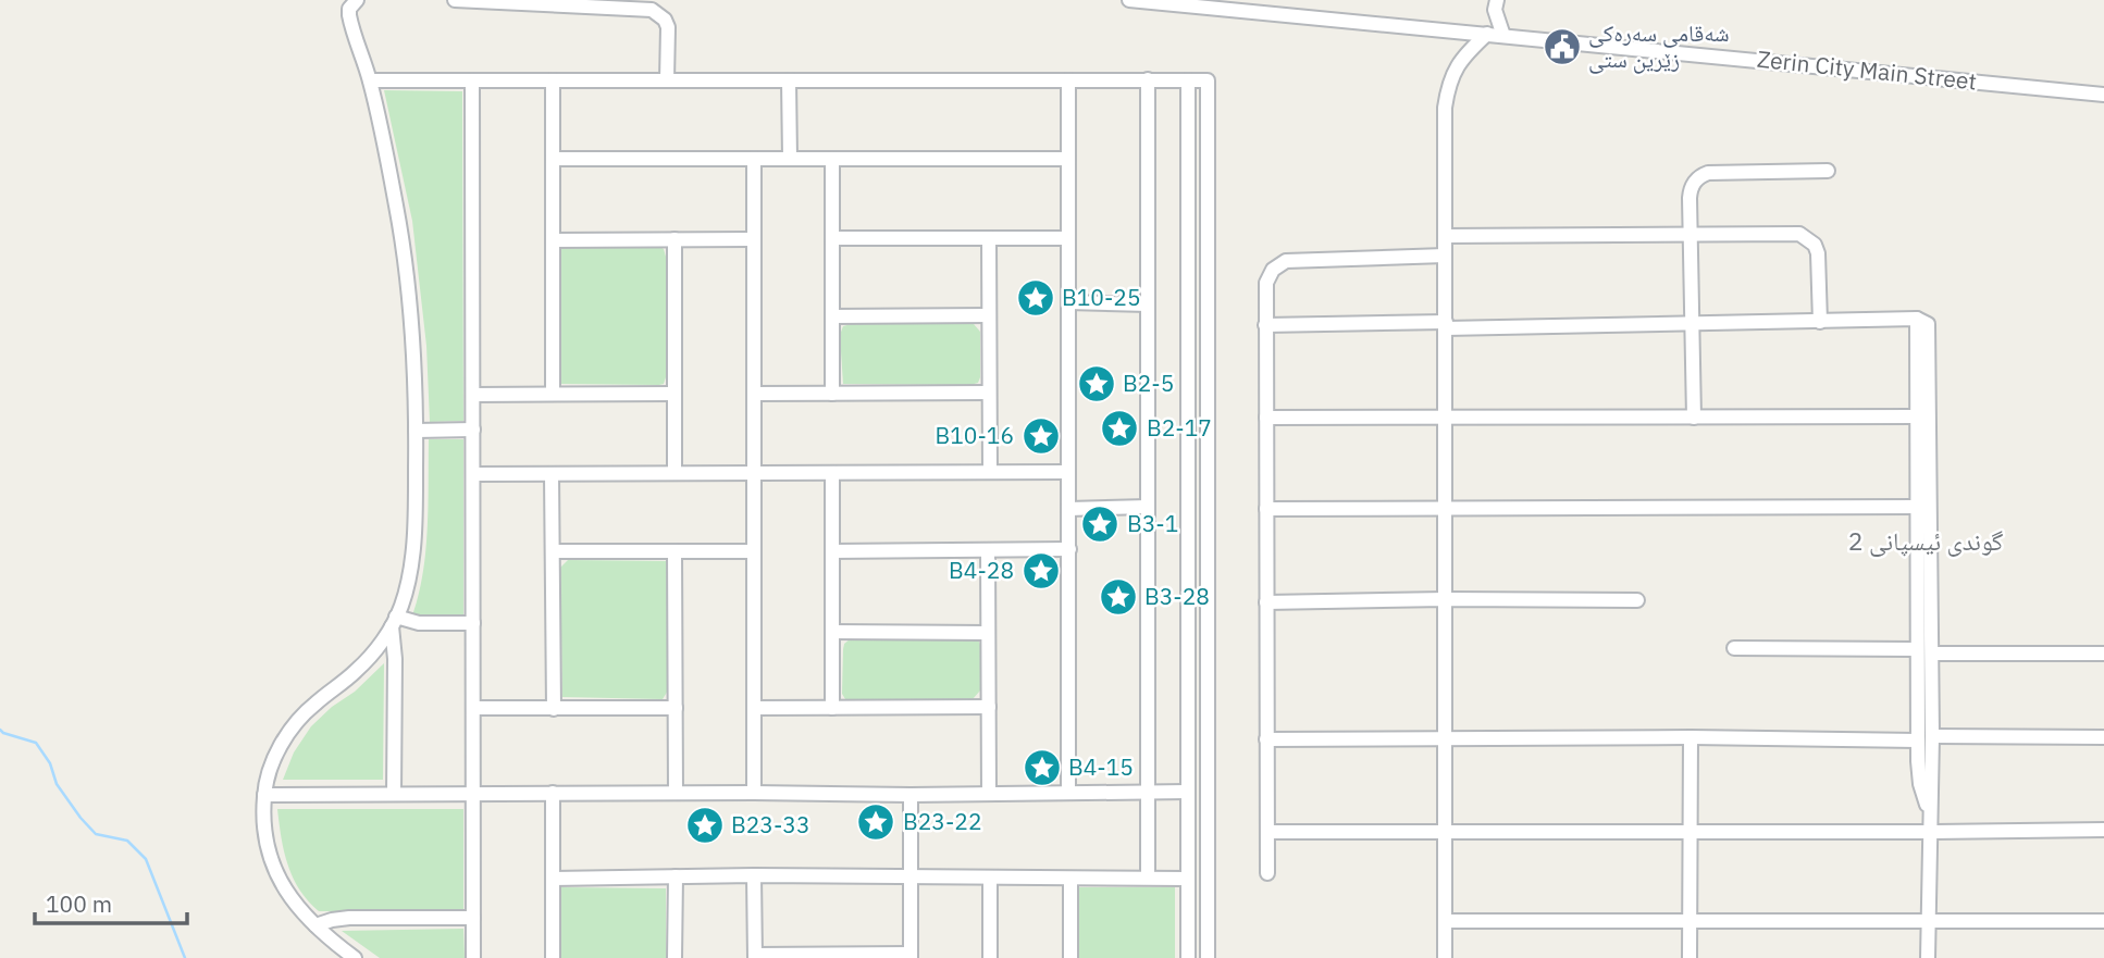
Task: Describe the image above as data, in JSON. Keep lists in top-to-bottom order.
{
  "streets": {
    "street": ["Zerin City Main Street"]
  },
  "districts": ["گوندی ئیسپانی 2"],
  "places": {
    "public building": ["شەقامی سەرەکی زێرین ستی"],
    "place": [
      "B10-25",
      "B2-5",
      "B2-17",
      "B10-16",
      "B3-1",
      "B4-28",
      "B3-28",
      "B4-15",
      "B23-22",
      "B23-33"
    ]
  },
  "scale_bar": "100 m"
}
